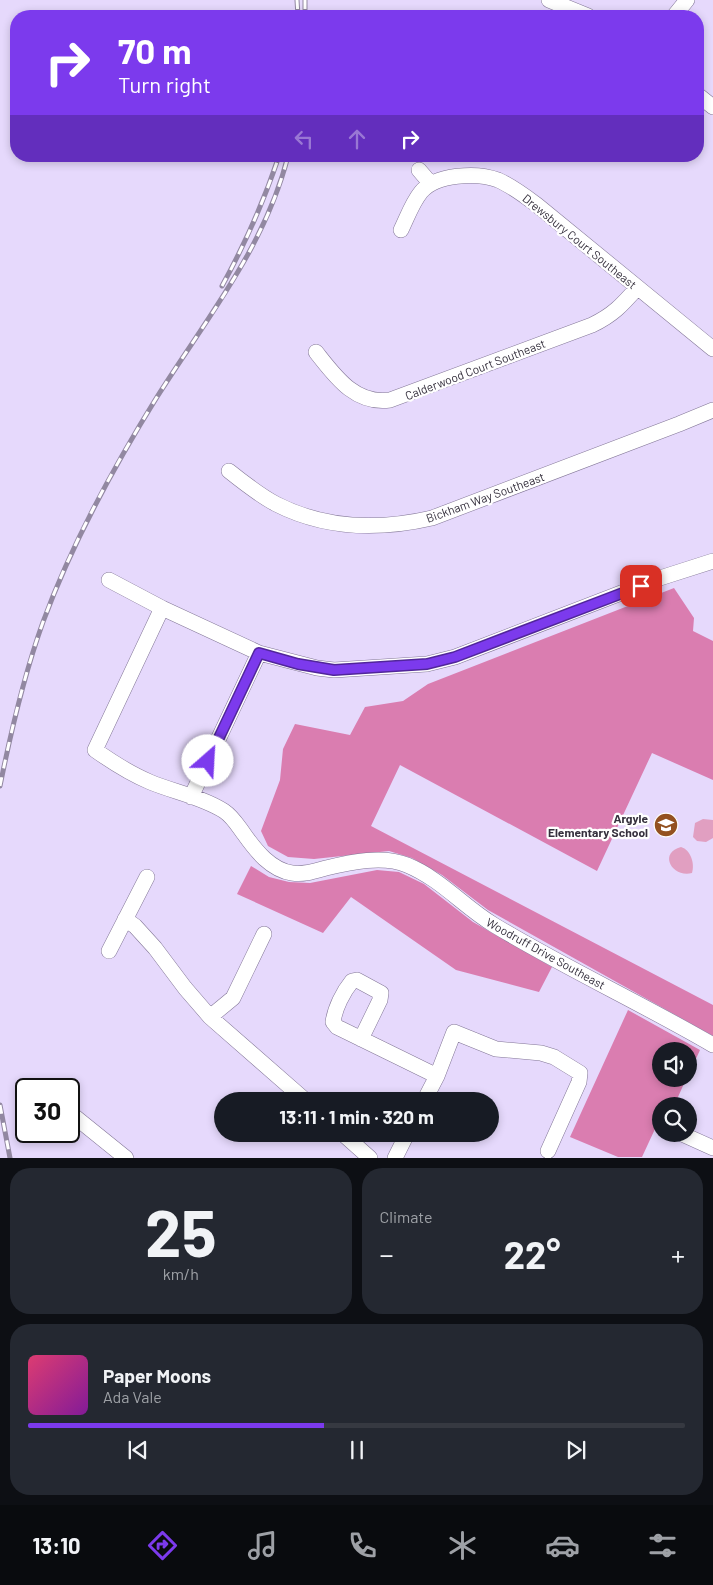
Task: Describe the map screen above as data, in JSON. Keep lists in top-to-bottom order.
{
  "streets": {
    "street": [
      "Drewsbury Court Southeast",
      "Calderwood Court Southeast",
      "Bickham Way Southeast",
      "Woodruff Drive Southeast"
    ]
  },
  "crossings": [
    ["Drewsbury Court Southeast", "Calderwood Court Southeast"]
  ],
  "places": {
    "school or university": ["Argyle Elementary School"]
  },
  "page": {
    "turn": ["70 m", "Turn right"],
    "limit": "30",
    "trip": "13:11 · 1 min · 320 m",
    "tile": [
      ["25", "km/h"],
      "Climate"
    ],
    "heat": ["−", "22°", "+"],
    "song": ["Paper Moons", "Ada Vale"],
    "tabs": "13:10"
  }
}
